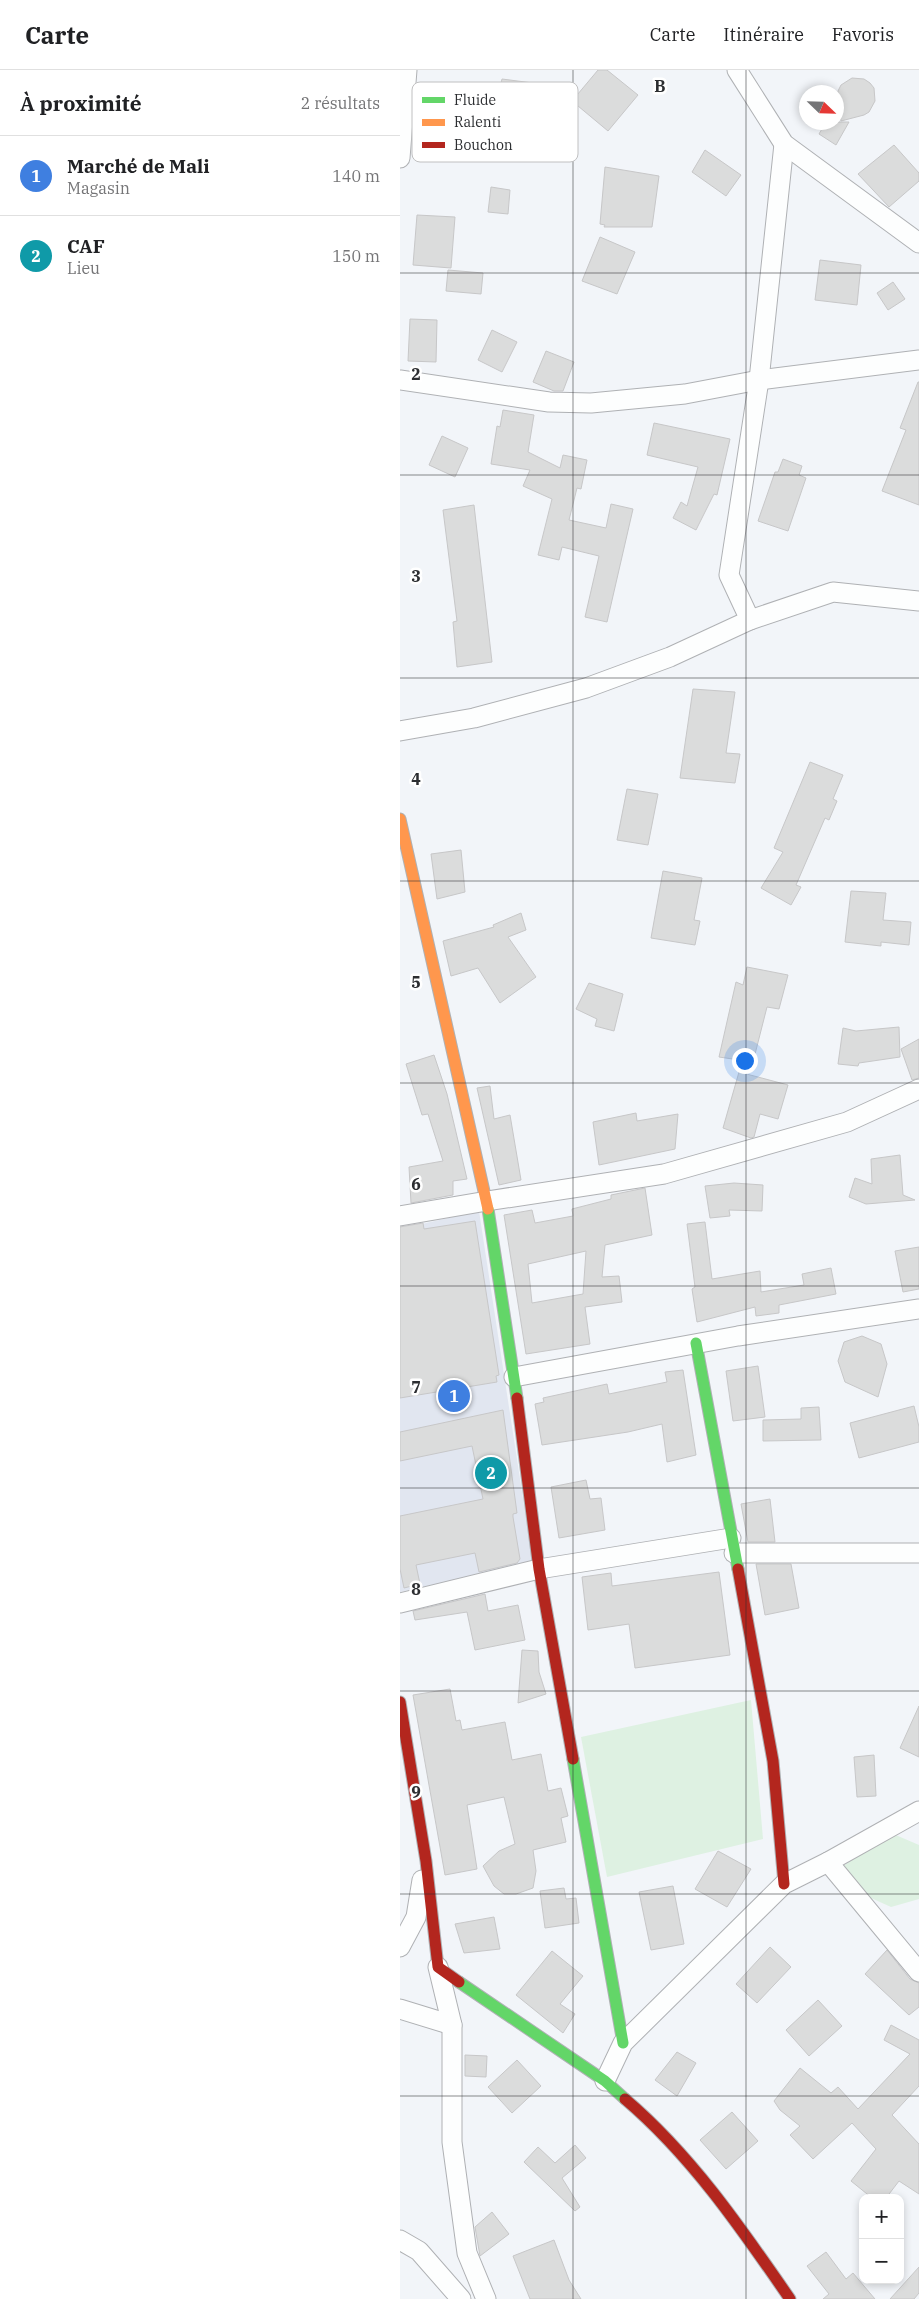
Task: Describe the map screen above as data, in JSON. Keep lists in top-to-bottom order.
{
  "legend": ["Fluide", "Ralenti", "Bouchon"],
  "north": "bottom right",
  "page": {
    "header": "Carte",
    "nav": ["Carte", "Itinéraire", "Favoris"],
    "heading": ["À proximité", "2 résultats"],
    "list": [
      {
        "mark": "1",
        "name": "Marché de Mali",
        "note": "Magasin",
        "value": "140 m"
      },
      {
        "mark": "2",
        "name": "CAF",
        "note": "Lieu",
        "value": "150 m"
      }
    ],
    "pins": ["1", "2"],
    "map_buttons": ["+", "−"]
  },
  "grid": {
    "columns": ["B"],
    "rows": [
      "2",
      "3",
      "4",
      "5",
      "6",
      "7",
      "8",
      "9"
    ]
  }
}
